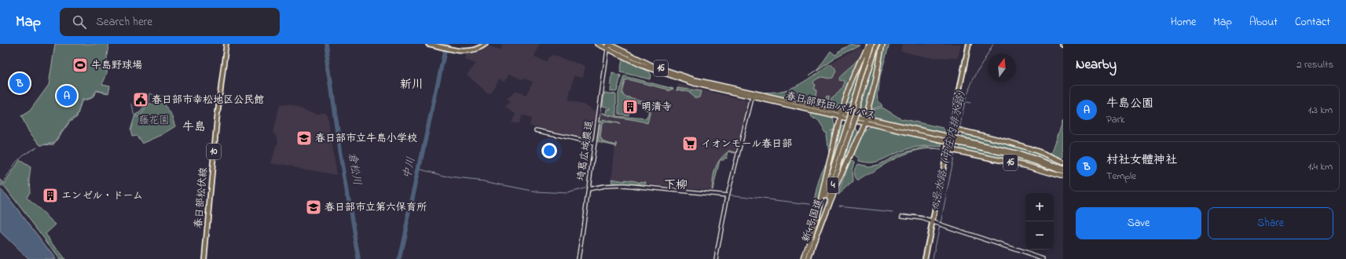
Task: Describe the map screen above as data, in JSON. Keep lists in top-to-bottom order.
{
  "streets": {
    "highway": [
      "16",
      "春日部野田バイパス",
      "4",
      "新4号国道"
    ],
    "main road": ["10", "春日部松伏線"],
    "street": ["埼葛広域農道"]
  },
  "crossings": [
    ["春日部野田バイパス", "埼葛広域農道"]
  ],
  "districts": ["新川", "牛島", "下柳"],
  "water": ["18号水路（中庄内排水路）", "中川", "倉松川"],
  "parks": ["藤花園"],
  "places": {
    "sports": ["牛島野球場"],
    "public building": ["春日部市幸松地区公民館"],
    "building": ["明清寺", "エンゼル・ドーム"],
    "school or university": ["春日部市立牛島小学校", "春日部市立第六保育所"],
    "supermarket": ["イオンモール春日部"]
  },
  "north": "top",
  "page": {
    "header": "Map",
    "search": "Search here",
    "nav": [
      "Home",
      "Map",
      "About",
      "Contact"
    ],
    "heading": ["Nearby", "2 results"],
    "pins": ["B", "A"],
    "list": [
      {
        "mark": "A",
        "name": "牛島公園",
        "note": "Park",
        "value": "1.3 km"
      },
      {
        "mark": "B",
        "name": "村社女體神社",
        "note": "Temple",
        "value": "1.4 km"
      }
    ],
    "map_buttons": ["+", "−"],
    "buttons": ["Save", "Share"]
  }
}
